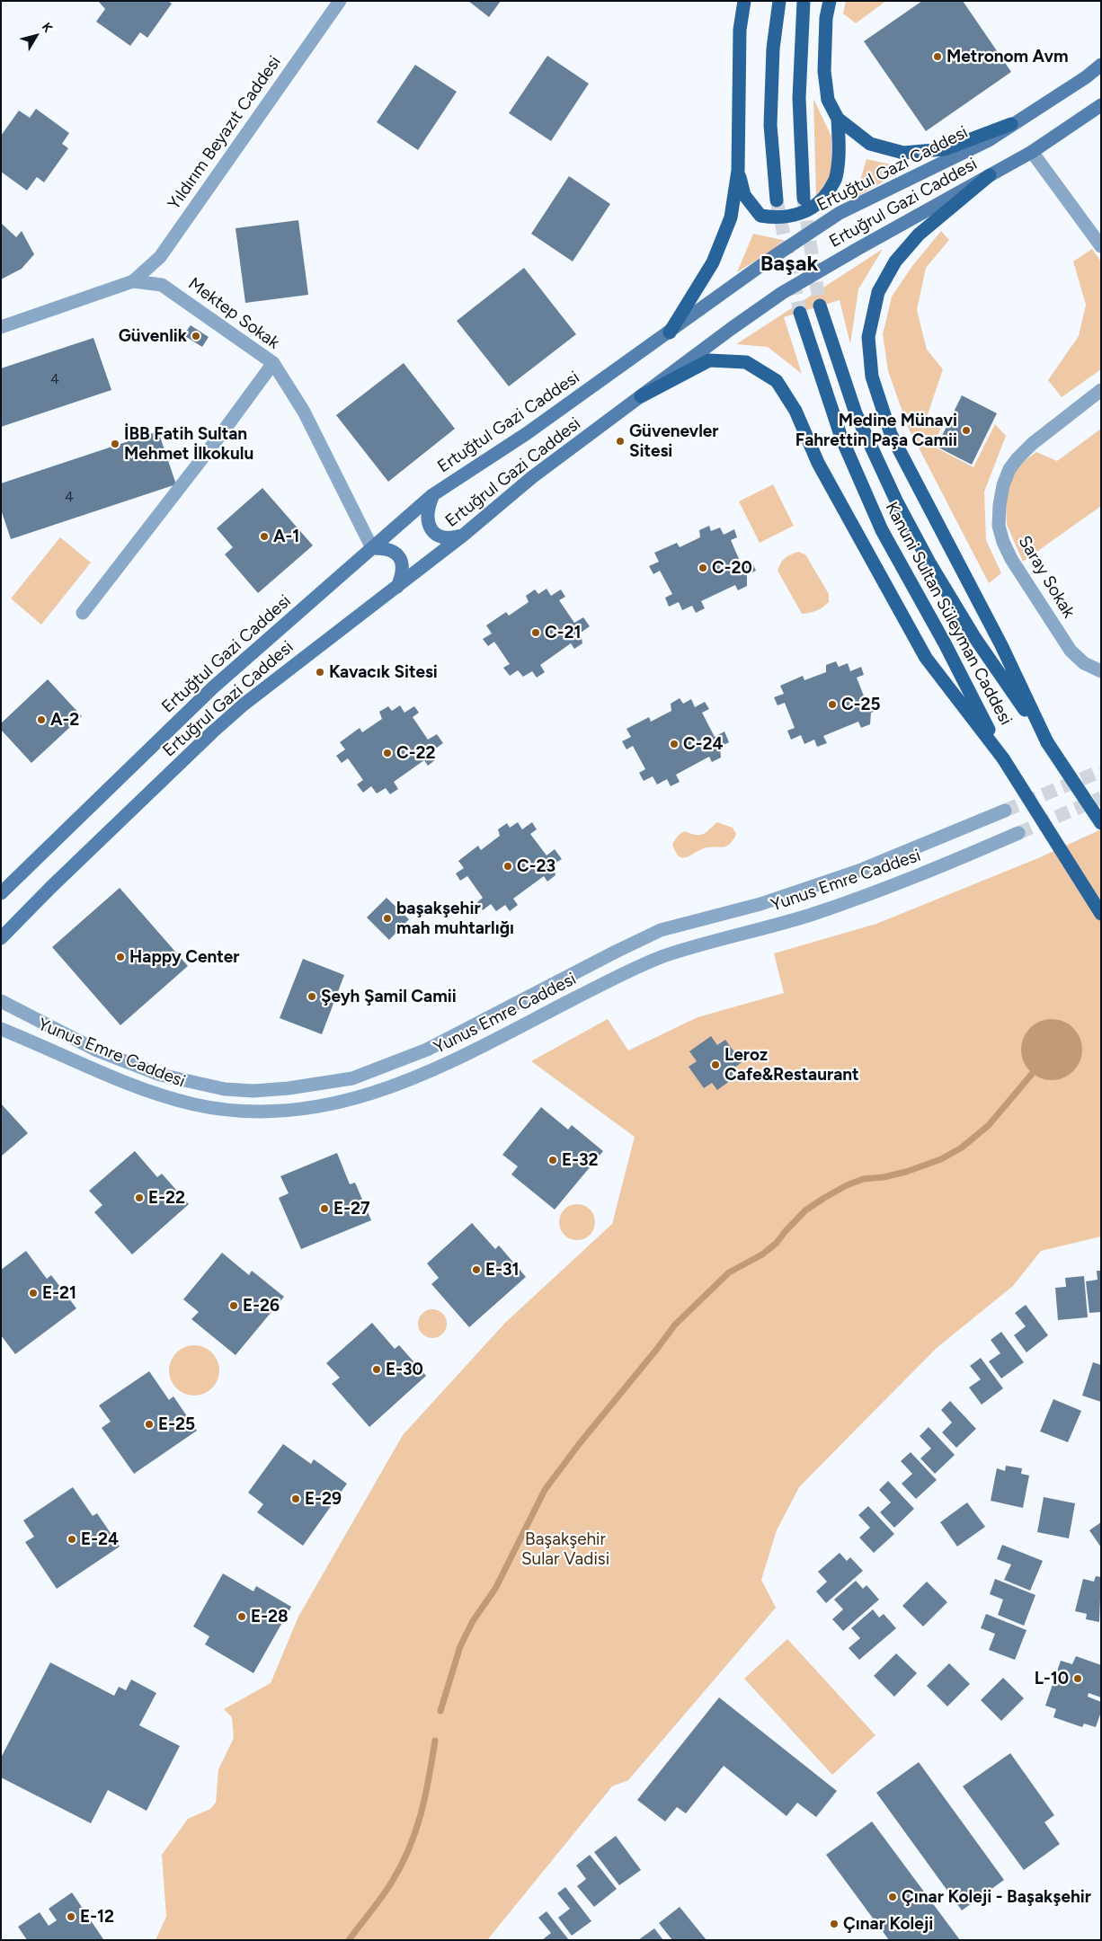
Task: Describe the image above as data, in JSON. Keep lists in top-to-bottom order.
{
  "streets": {
    "main road": ["Ertuğtul Gazi Caddesi", "Ertuğrul Gazi Caddesi", "Kanuni Sultan Süleyman Caddesi"],
    "street": [
      "Yıldırım Beyazıt Caddesi",
      "Mektep Sokak",
      "Saray Sokak",
      "Yunus Emre Caddesi"
    ]
  },
  "crossings": [
    ["Yıldırım Beyazıt Caddesi", "Mektep Sokak"],
    ["Ertuğtul Gazi Caddesi", "Mektep Sokak"]
  ],
  "districts": ["Başak"],
  "parks": ["Başakşehir Sular Vadisi"],
  "places": [
    "Metronom Avm",
    "Güvenlik",
    "Medine Münavi Fahrettin Paşa Camii",
    "Güvenevler Sitesi",
    "İBB Fatih Sultan Mehmet İlkokulu",
    "A-1",
    "C-20",
    "C-21",
    "Kavacık Sitesi",
    "C-25",
    "A-2",
    "C-24",
    "C-22",
    "C-23",
    "başakşehir mah muhtarlığı",
    "Happy Center",
    "Şeyh Şamil Camii",
    "Leroz Cafe&Restaurant",
    "E-32",
    "E-22",
    "E-27",
    "E-31",
    "E-21",
    "E-26",
    "E-30",
    "E-25",
    "E-29",
    "E-24",
    "E-28",
    "L-10",
    "Çınar Koleji - Başakşehir",
    "E-12",
    "Çınar Koleji"
  ],
  "house_numbers": ["4", "4"],
  "north": "top right"
}
